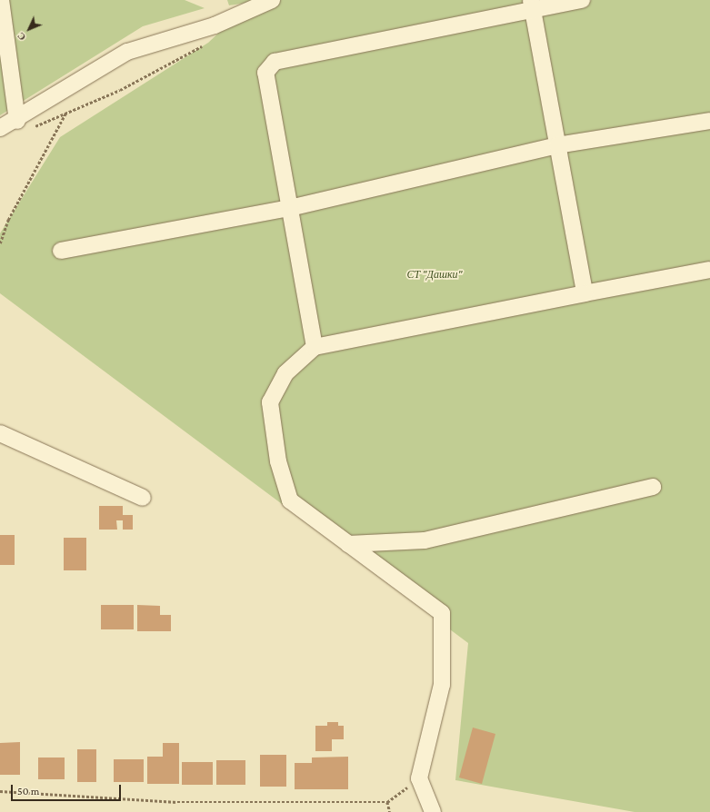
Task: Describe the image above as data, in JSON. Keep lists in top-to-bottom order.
{
  "parks": ["СТ \"Дашки\""],
  "scale_bar": "50 m",
  "north": "bottom left"
}
